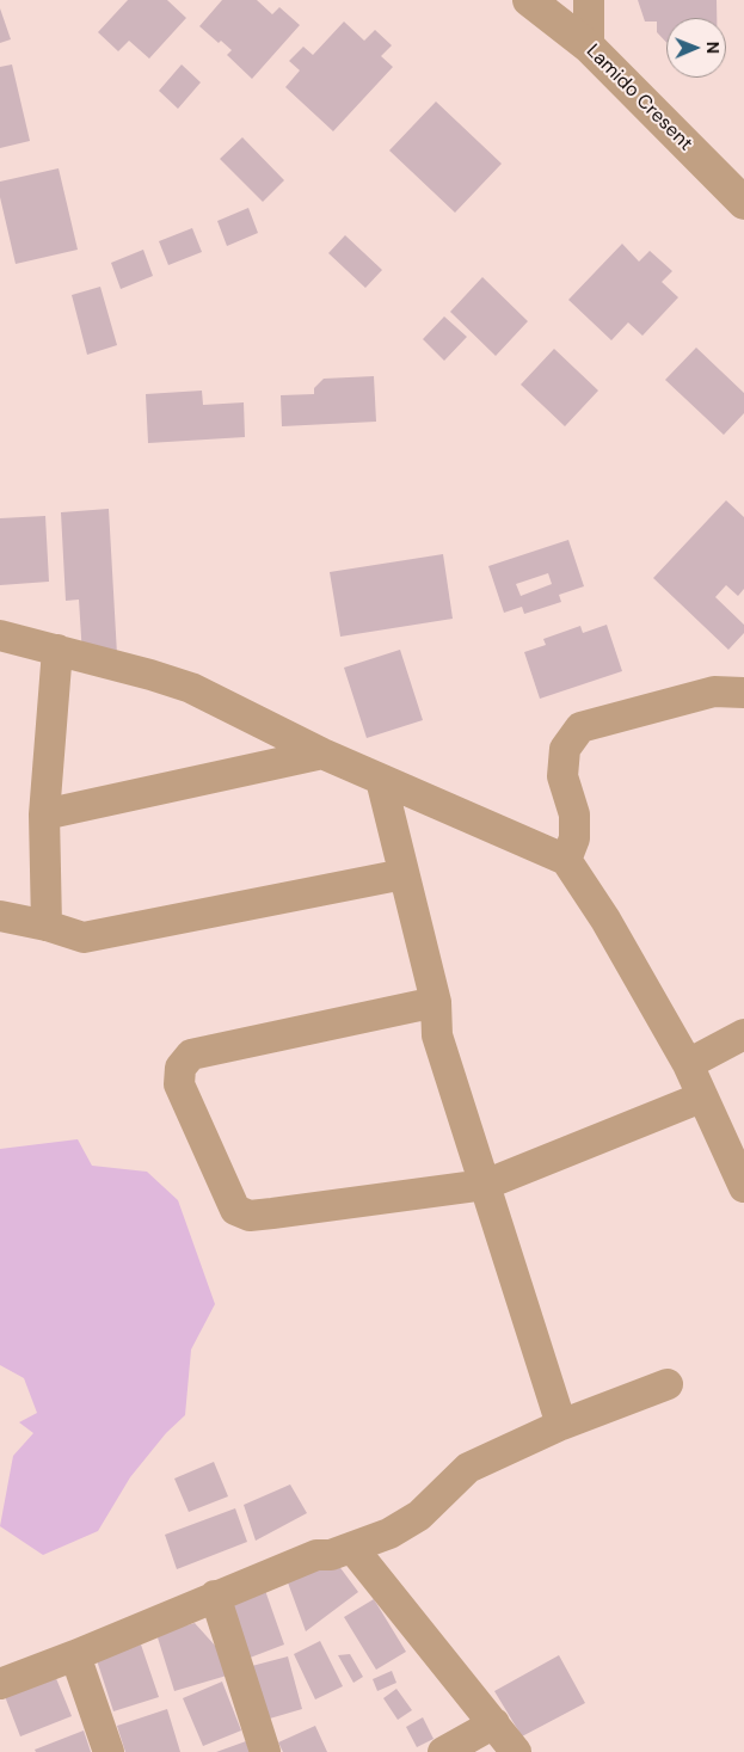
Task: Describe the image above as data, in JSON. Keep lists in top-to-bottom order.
{
  "streets": {
    "street": ["Lamido Cresent"]
  },
  "north": "right"
}
